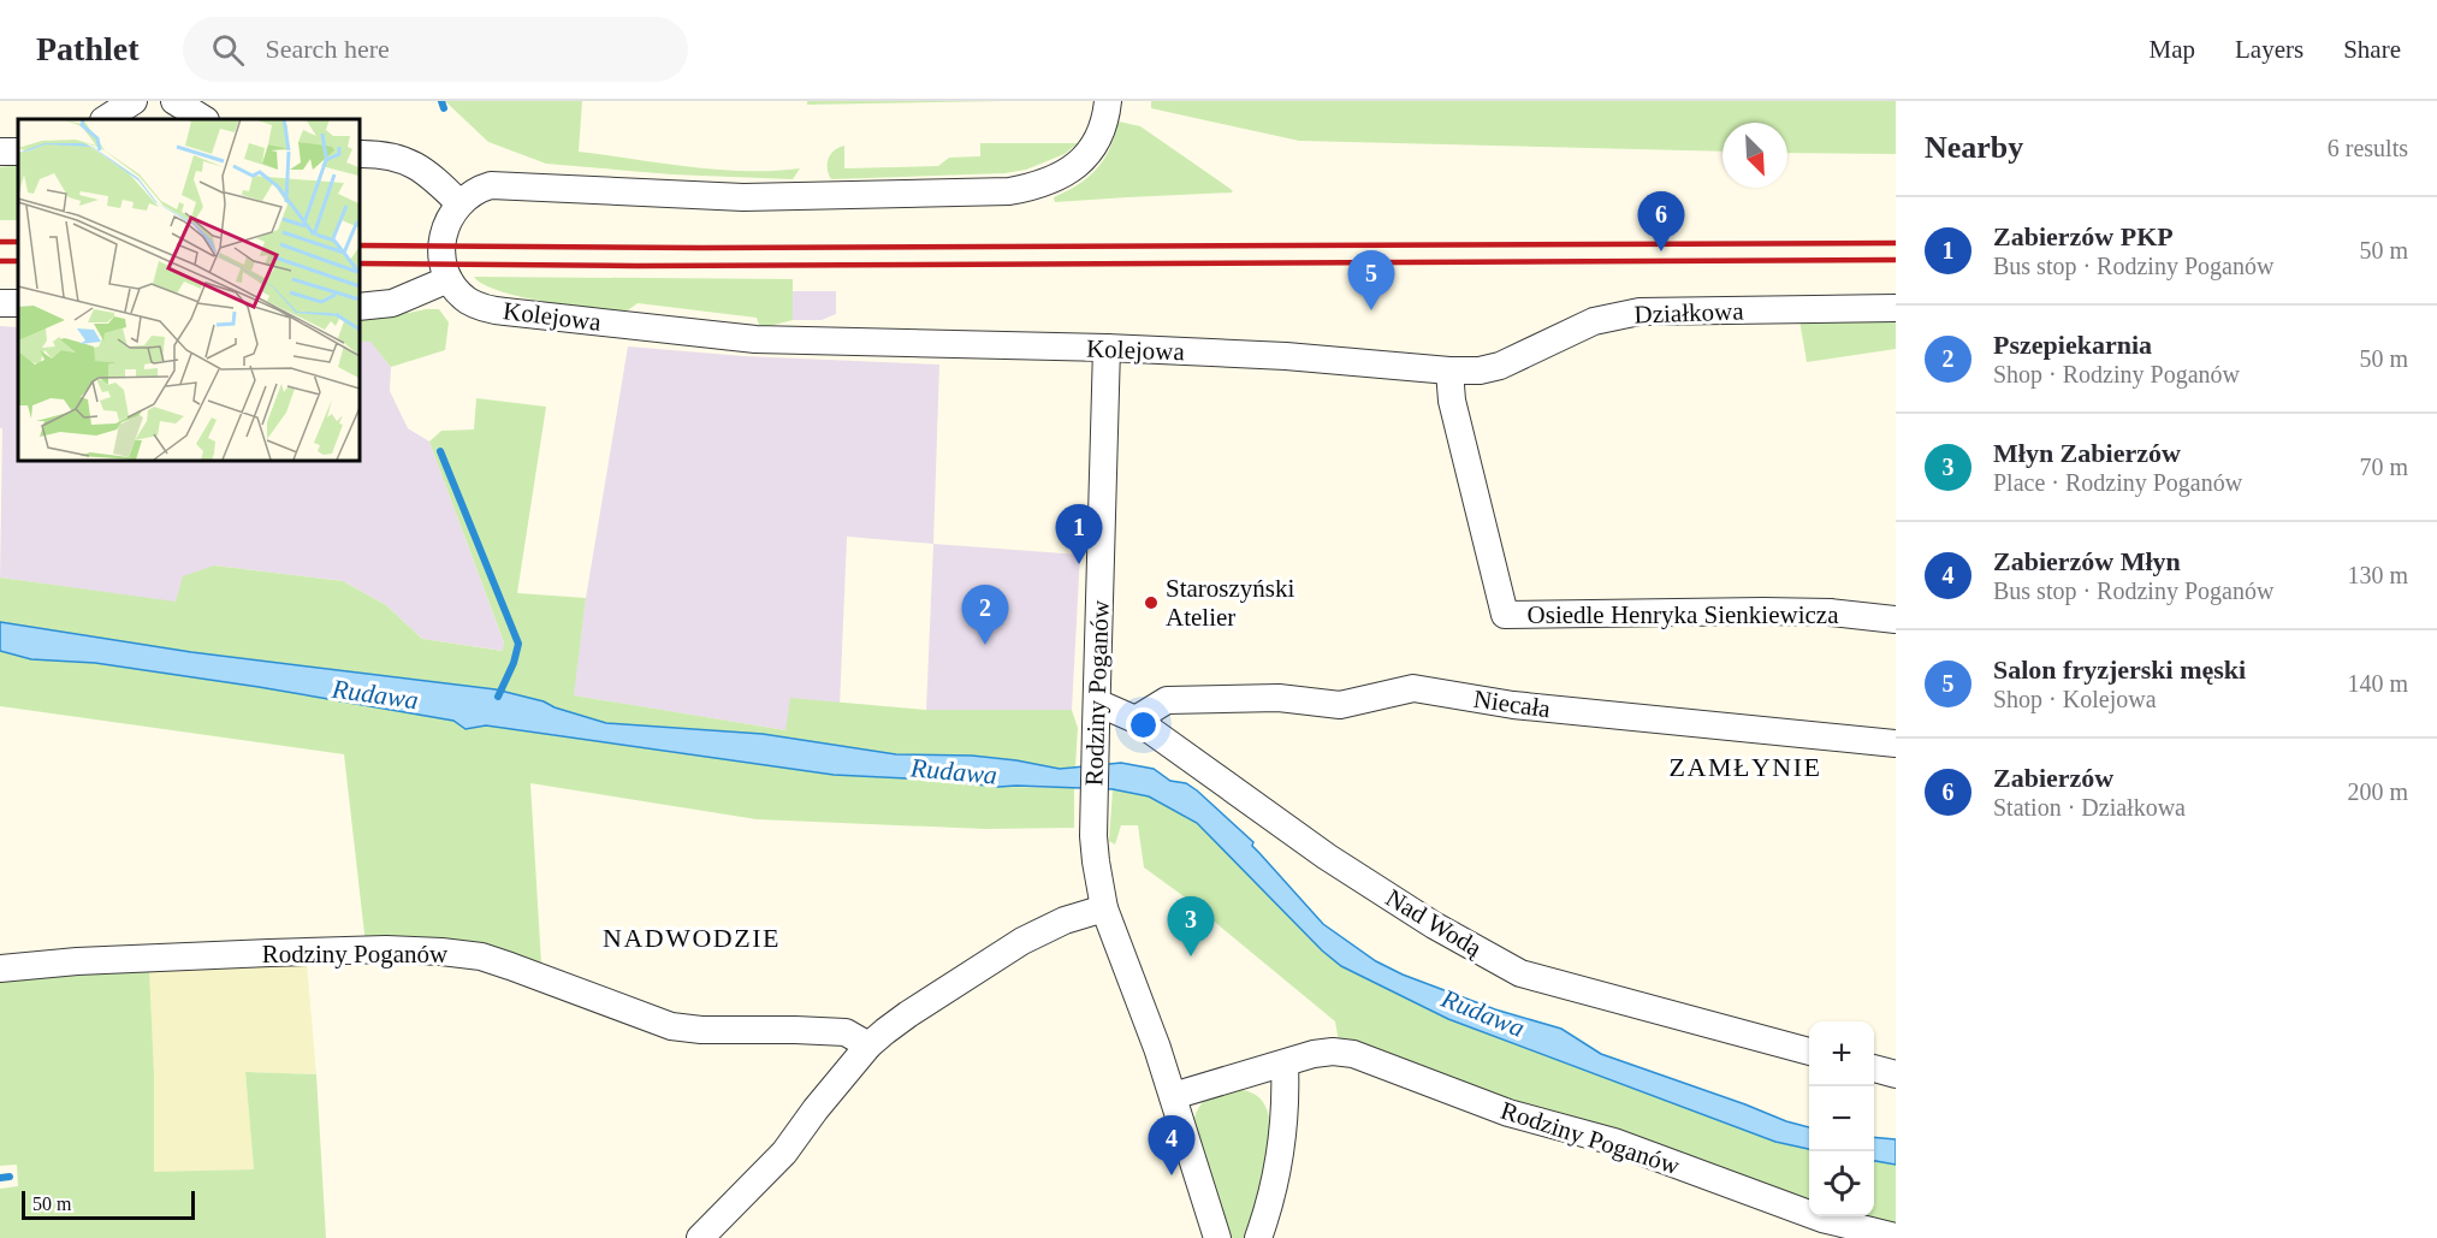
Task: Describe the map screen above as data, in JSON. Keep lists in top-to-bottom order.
{
  "streets": {
    "street": [
      "Działkowa",
      "Kolejowa",
      "Osiedle Henryka Sienkiewicza",
      "Rodziny Poganów",
      "Niecała",
      "Nad Wodą"
    ]
  },
  "crossings": [
    ["Działkowa", "Kolejowa"],
    ["Działkowa", "Osiedle Henryka Sienkiewicza"],
    ["Kolejowa", "Osiedle Henryka Sienkiewicza"],
    ["Kolejowa", "Rodziny Poganów"],
    ["Rodziny Poganów", "Nad Wodą"],
    ["Niecała", "Nad Wodą"]
  ],
  "districts": ["ZAMŁYNIE", "NADWODZIE"],
  "water": ["Rudawa"],
  "places": ["Staroszyński Atelier"],
  "scale_bar": "50 m",
  "north": "bottom right",
  "page": {
    "header": "Pathlet",
    "search": "Search here",
    "nav": ["Map", "Layers", "Share"],
    "heading": ["Nearby", "6 results"],
    "pins": [
      "6",
      "5",
      "1",
      "2",
      "3",
      "4"
    ],
    "list": [
      {
        "mark": "1",
        "name": "Zabierzów PKP",
        "note": "Bus stop · Rodziny Poganów",
        "value": "50 m"
      },
      {
        "mark": "2",
        "name": "Pszepiekarnia",
        "note": "Shop · Rodziny Poganów",
        "value": "50 m"
      },
      {
        "mark": "3",
        "name": "Młyn Zabierzów",
        "note": "Place · Rodziny Poganów",
        "value": "70 m"
      },
      {
        "mark": "4",
        "name": "Zabierzów Młyn",
        "note": "Bus stop · Rodziny Poganów",
        "value": "130 m"
      },
      {
        "mark": "5",
        "name": "Salon fryzjerski męski",
        "note": "Shop · Kolejowa",
        "value": "140 m"
      },
      {
        "mark": "6",
        "name": "Zabierzów",
        "note": "Station · Działkowa",
        "value": "200 m"
      }
    ],
    "map_buttons": ["+", "−"],
    "scale": "50 m"
  }
}
